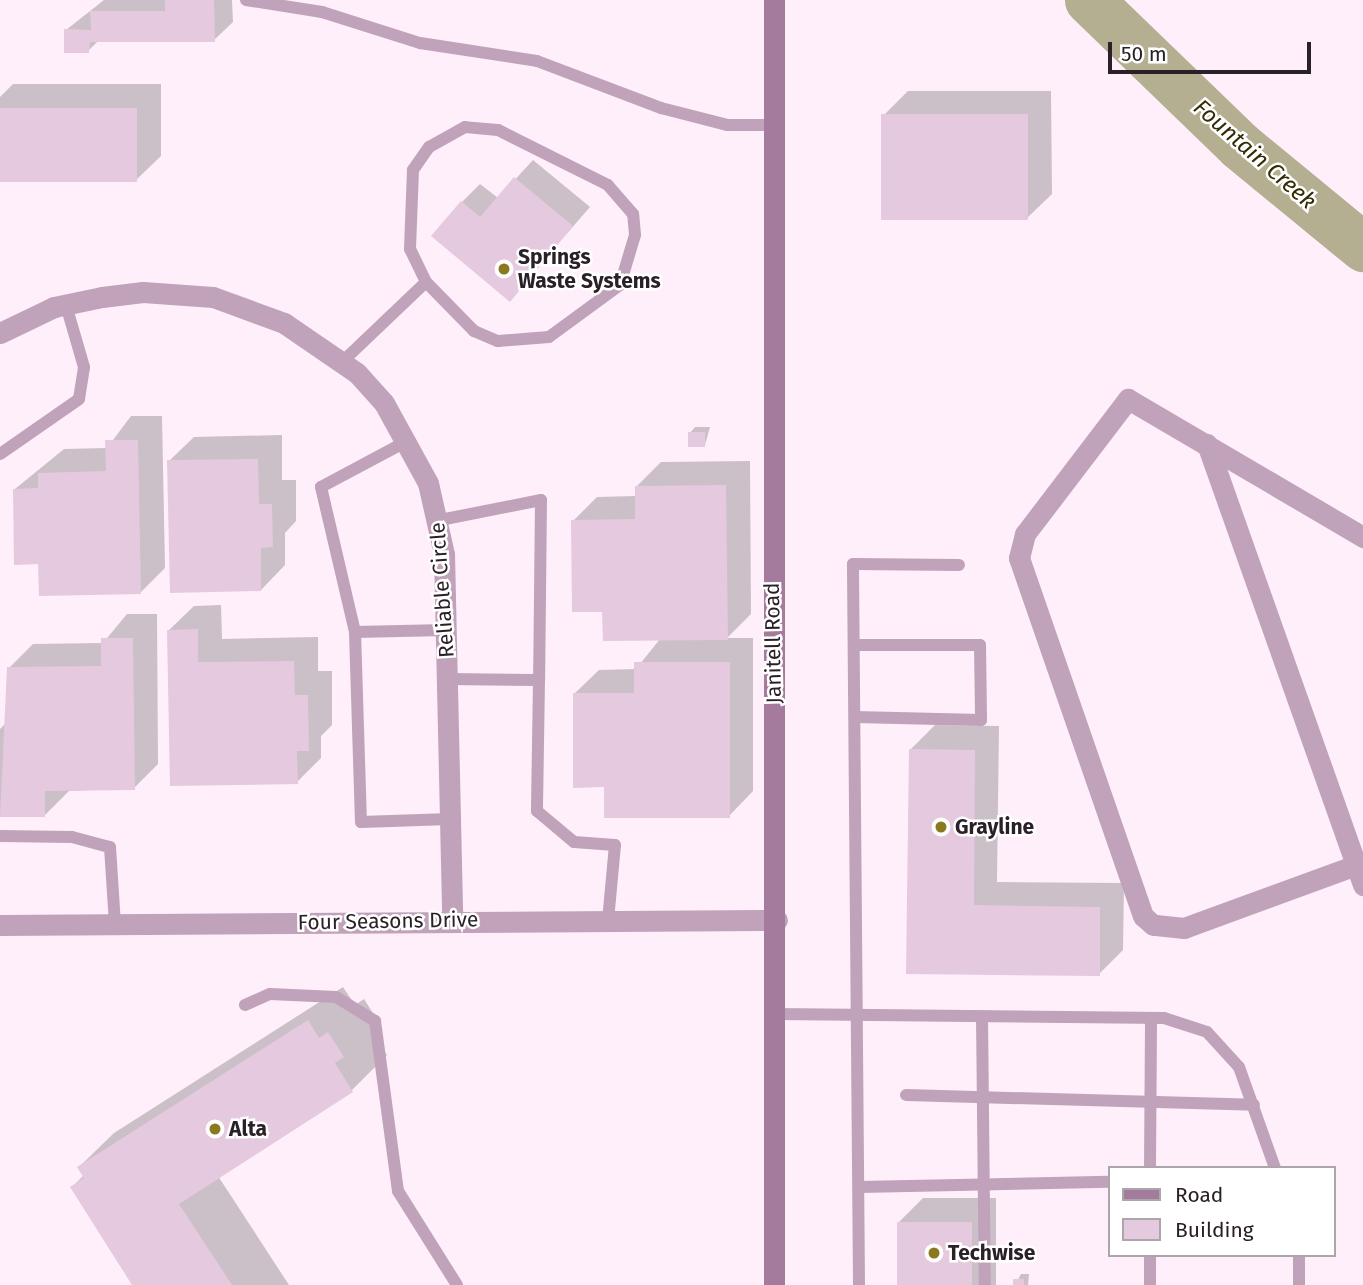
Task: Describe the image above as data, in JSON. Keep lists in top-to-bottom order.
{
  "streets": {
    "street": ["Reliable Circle", "Janitell Road", "Four Seasons Drive"]
  },
  "crossings": [
    ["Reliable Circle", "Four Seasons Drive"],
    ["Janitell Road", "Four Seasons Drive"]
  ],
  "water": ["Fountain Creek"],
  "places": [
    "Springs Waste Systems",
    "Grayline",
    "Alta",
    "Techwise"
  ],
  "legend": ["Road", "Building"],
  "scale_bar": "50 m"
}
